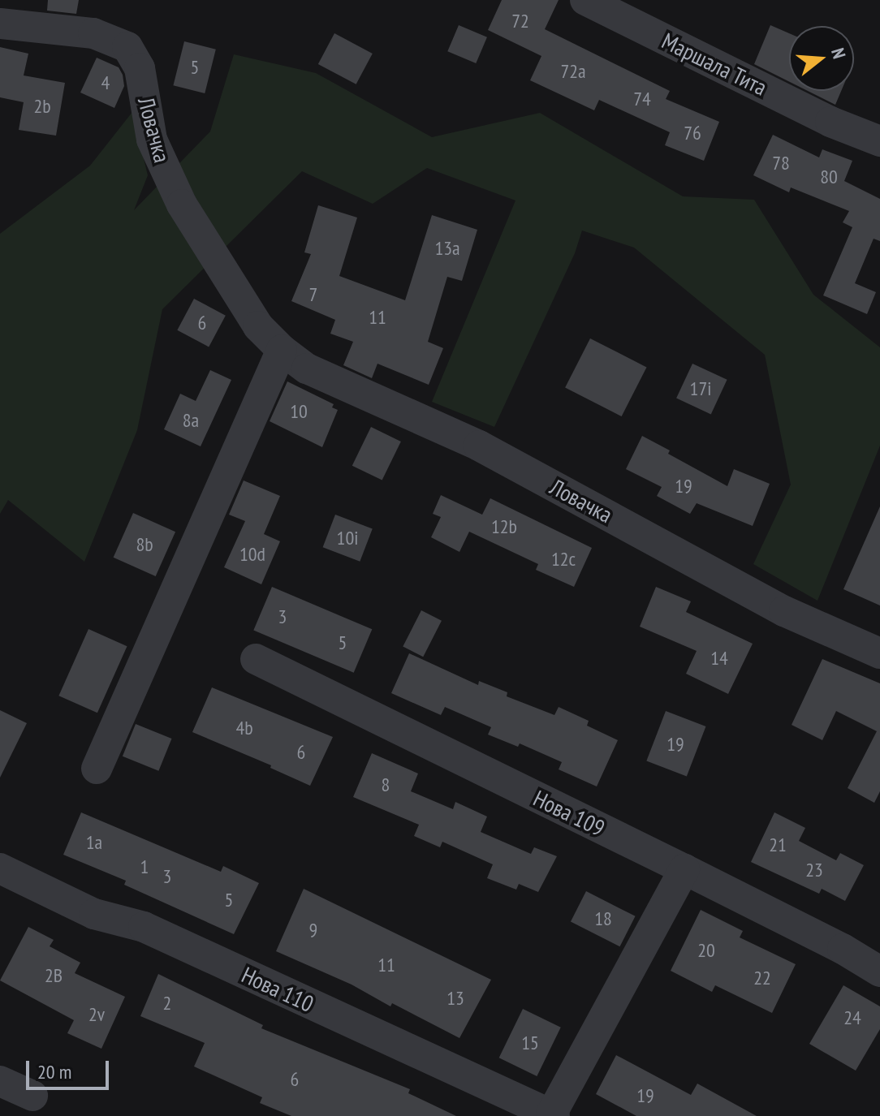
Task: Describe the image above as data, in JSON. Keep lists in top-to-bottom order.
{
  "streets": {
    "street": [
      "Маршала Тита",
      "Ловачка",
      "Нова 109",
      "Нова 110"
    ]
  },
  "house_numbers": [
    "72",
    "5",
    "72a",
    "4",
    "74",
    "2b",
    "76",
    "78",
    "80",
    "13a",
    "7",
    "11",
    "6",
    "17i",
    "10",
    "8a",
    "19",
    "12b",
    "10i",
    "8b",
    "10d",
    "12c",
    "3",
    "5",
    "14",
    "4b",
    "19",
    "6",
    "8",
    "1a",
    "21",
    "1",
    "23",
    "3",
    "5",
    "18",
    "9",
    "20",
    "11",
    "2B",
    "22",
    "13",
    "2",
    "2v",
    "24",
    "15",
    "6",
    "19"
  ],
  "scale_bar": "20 m",
  "north": "right"
}
